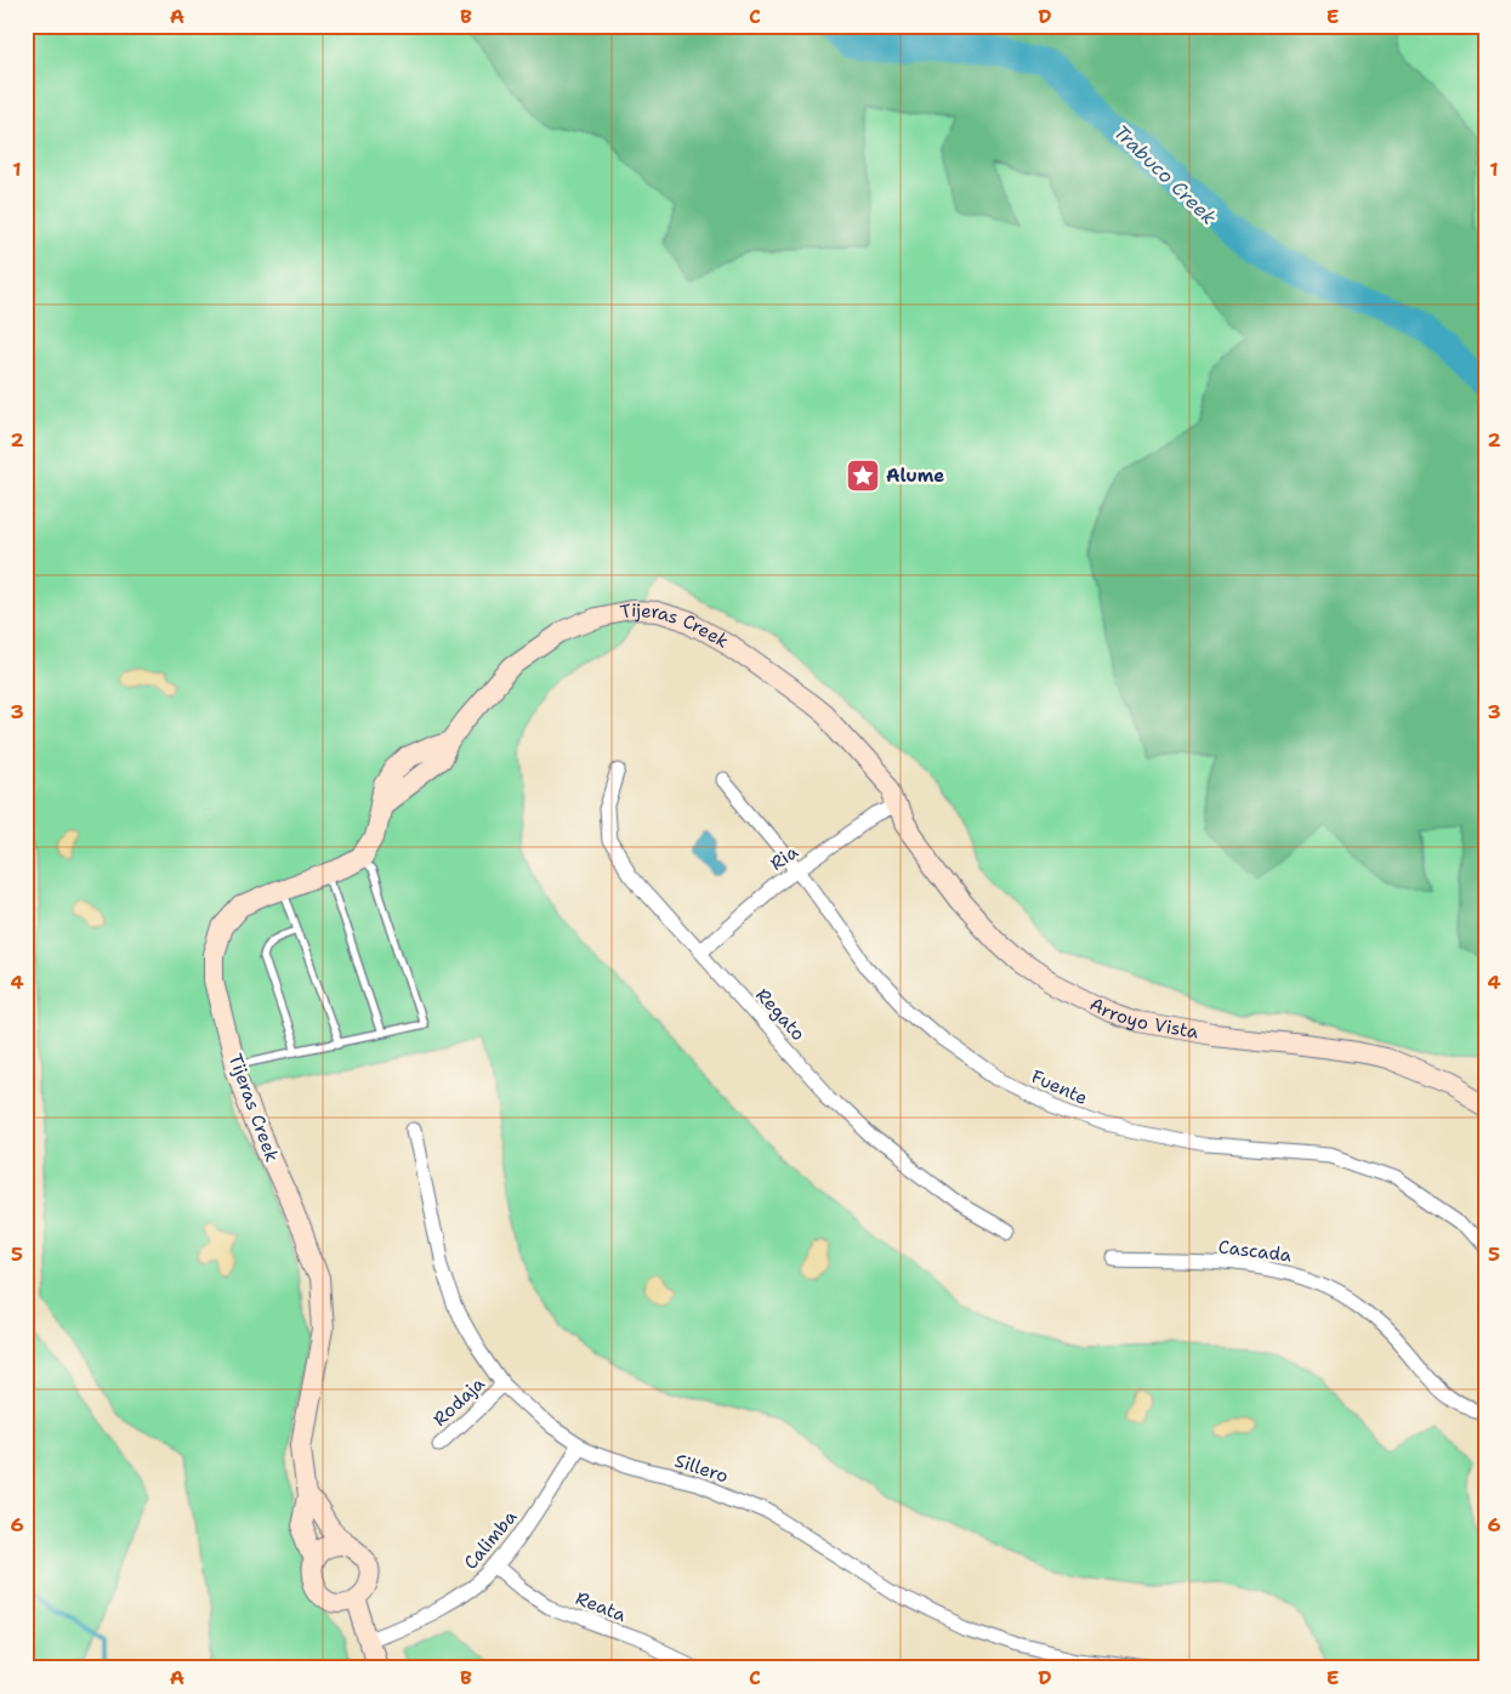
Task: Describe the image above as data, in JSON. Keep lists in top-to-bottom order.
{
  "streets": {
    "street": [
      "Tijeras Creek",
      "Ria",
      "Regato",
      "Arroyo Vista",
      "Fuente",
      "Cascada",
      "Rodaja",
      "Sillero",
      "Calimba",
      "Reata"
    ]
  },
  "crossings": [
    ["Tijeras Creek", "Ria"],
    ["Tijeras Creek", "Arroyo Vista"],
    ["Ria", "Regato"],
    ["Ria", "Arroyo Vista"],
    ["Ria", "Fuente"],
    ["Rodaja", "Sillero"],
    ["Sillero", "Calimba"],
    ["Calimba", "Reata"]
  ],
  "water": ["Trabuco Creek"],
  "places": {
    "place": ["Alume"]
  },
  "grid": {
    "columns": [
      "A",
      "B",
      "C",
      "D",
      "E"
    ],
    "rows": [
      "1",
      "2",
      "3",
      "4",
      "5",
      "6"
    ]
  }
}
